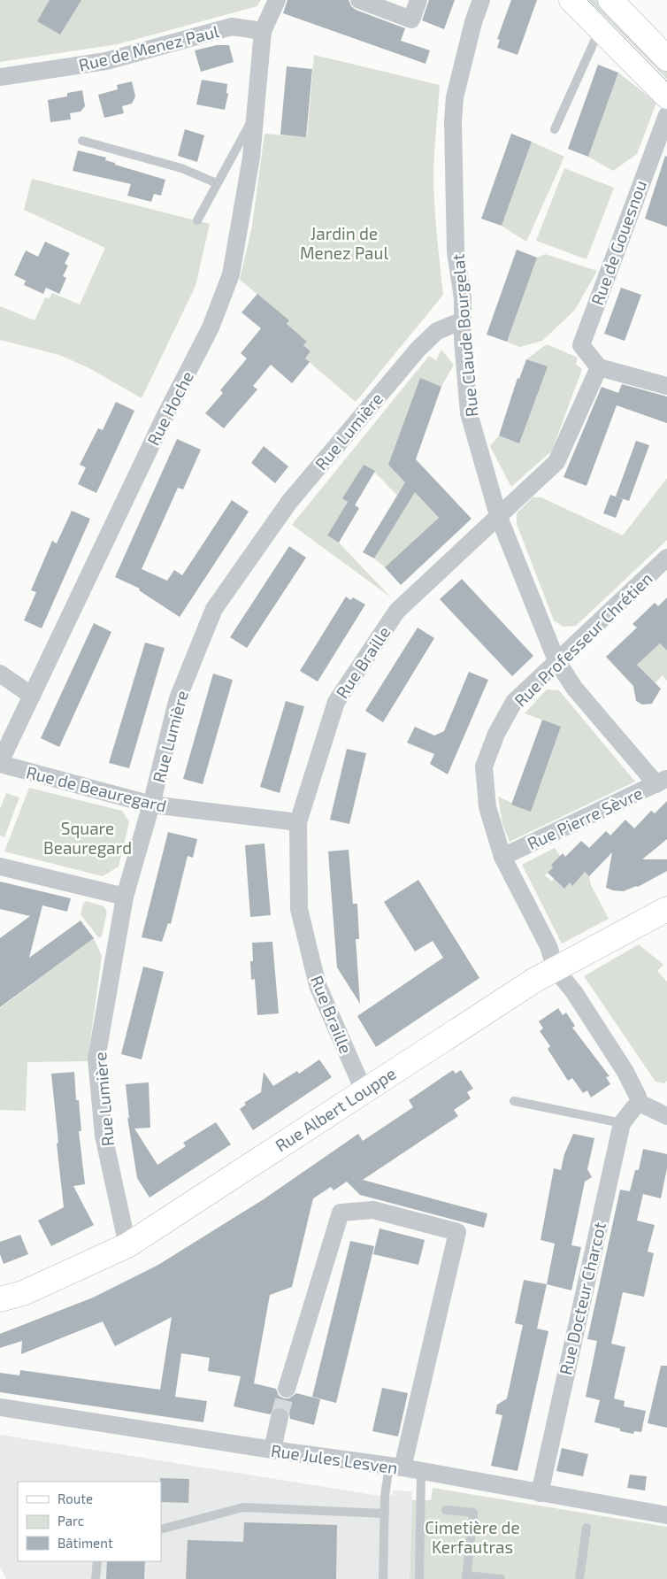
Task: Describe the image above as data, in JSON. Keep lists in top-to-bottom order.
{
  "streets": {
    "main road": ["Rue Albert Louppe"],
    "street": [
      "Rue de Menez Paul",
      "Rue de Gouesnou",
      "Rue Claude Bourgelat",
      "Rue Hoche",
      "Rue Lumière",
      "Rue Professeur Chrétien",
      "Rue Braille",
      "Rue de Beauregard",
      "Rue Pierre Sèvre",
      "Rue Docteur Charcot",
      "Rue Jules Lesven"
    ]
  },
  "crossings": [
    ["Rue de Menez Paul", "Rue Hoche"],
    ["Rue de Gouesnou", "Rue Braille"],
    ["Rue Claude Bourgelat", "Rue Lumière"],
    ["Rue Claude Bourgelat", "Rue Professeur Chrétien"],
    ["Rue Claude Bourgelat", "Rue Braille"],
    ["Rue Claude Bourgelat", "Rue Pierre Sèvre"],
    ["Rue Hoche", "Rue de Beauregard"],
    ["Rue Lumière", "Rue de Beauregard"],
    ["Rue Lumière", "Rue Albert Louppe"],
    ["Rue Professeur Chrétien", "Rue Pierre Sèvre"],
    ["Rue Professeur Chrétien", "Rue Albert Louppe"],
    ["Rue Braille", "Rue de Beauregard"],
    ["Rue Braille", "Rue Albert Louppe"],
    ["Rue Docteur Charcot", "Rue Jules Lesven"]
  ],
  "parks": ["Jardin de Menez Paul", "Square Beauregard", "Cimetière de Kerfautras"],
  "legend": ["Route", "Parc", "Bâtiment"]
}
